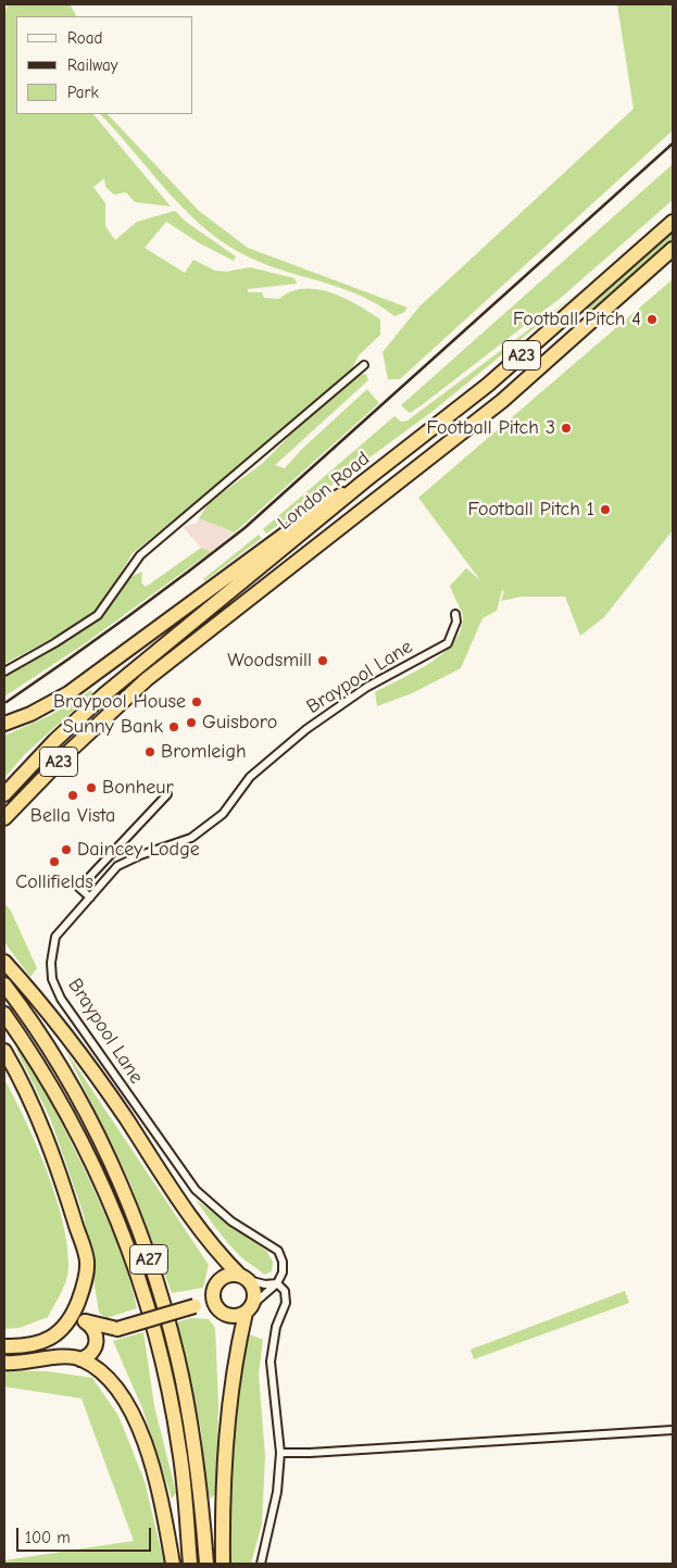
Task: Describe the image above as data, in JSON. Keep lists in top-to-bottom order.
{
  "streets": {
    "highway": ["A23", "London Road", "A27"],
    "street": ["Braypool Lane"]
  },
  "places": [
    "Football Pitch 4",
    "Football Pitch 3",
    "Football Pitch 1",
    "Woodsmill",
    "Braypool House",
    "Guisboro",
    "Sunny Bank",
    "Bromleigh",
    "Bonheur",
    "Bella Vista",
    "Daincey Lodge",
    "Collifields"
  ],
  "legend": ["Road", "Railway", "Park"],
  "scale_bar": "100 m"
}
